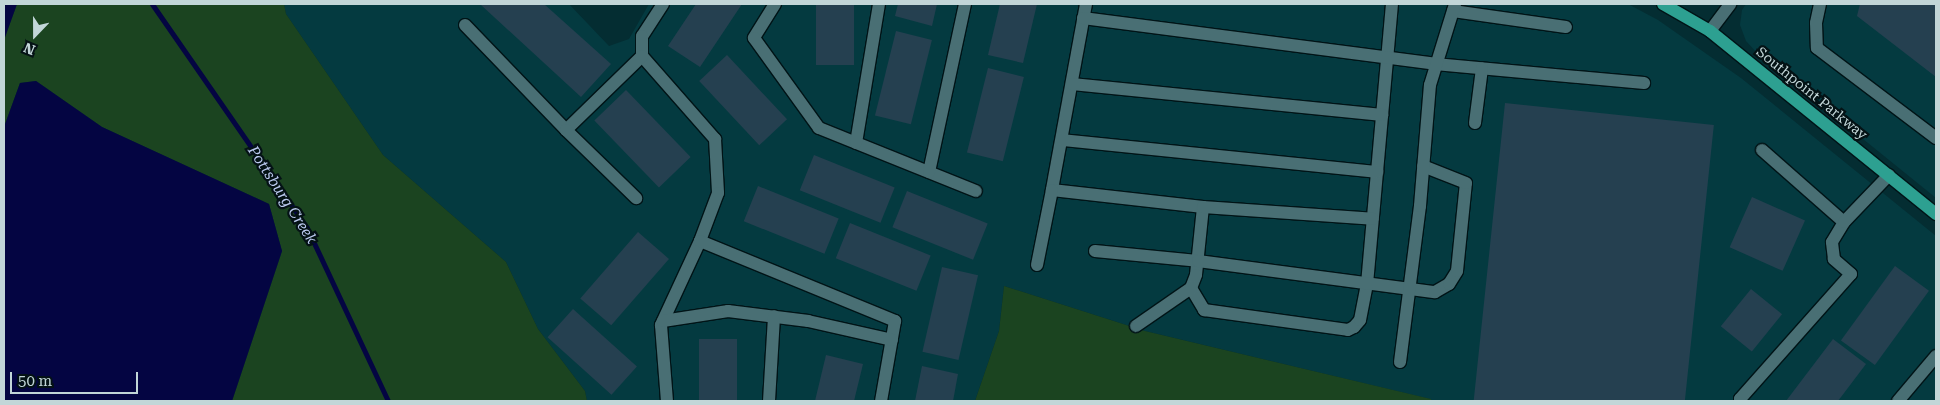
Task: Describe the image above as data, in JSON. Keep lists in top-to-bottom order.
{
  "streets": {
    "main road": ["Southpoint Parkway"]
  },
  "water": ["Pottsburg Creek"],
  "scale_bar": "50 m",
  "north": "bottom"
}
